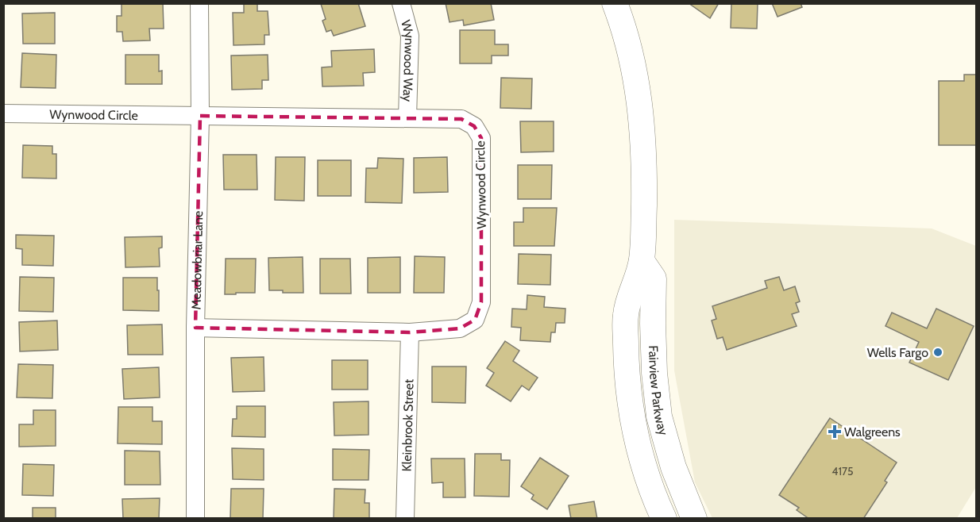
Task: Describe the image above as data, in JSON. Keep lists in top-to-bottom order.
{
  "streets": {
    "main road": ["Fairview Parkway"],
    "street": [
      "Wynwood Way",
      "Wynwood Circle",
      "Meadowbriar Lane",
      "Kleinbrook Street"
    ]
  },
  "crossings": [
    ["Wynwood Way", "Wynwood Circle"],
    ["Wynwood Circle", "Meadowbriar Lane"],
    ["Wynwood Circle", "Kleinbrook Street"]
  ],
  "places": {
    "other": ["Wells Fargo"],
    "health": ["Walgreens"]
  },
  "house_numbers": ["4175"]
}
